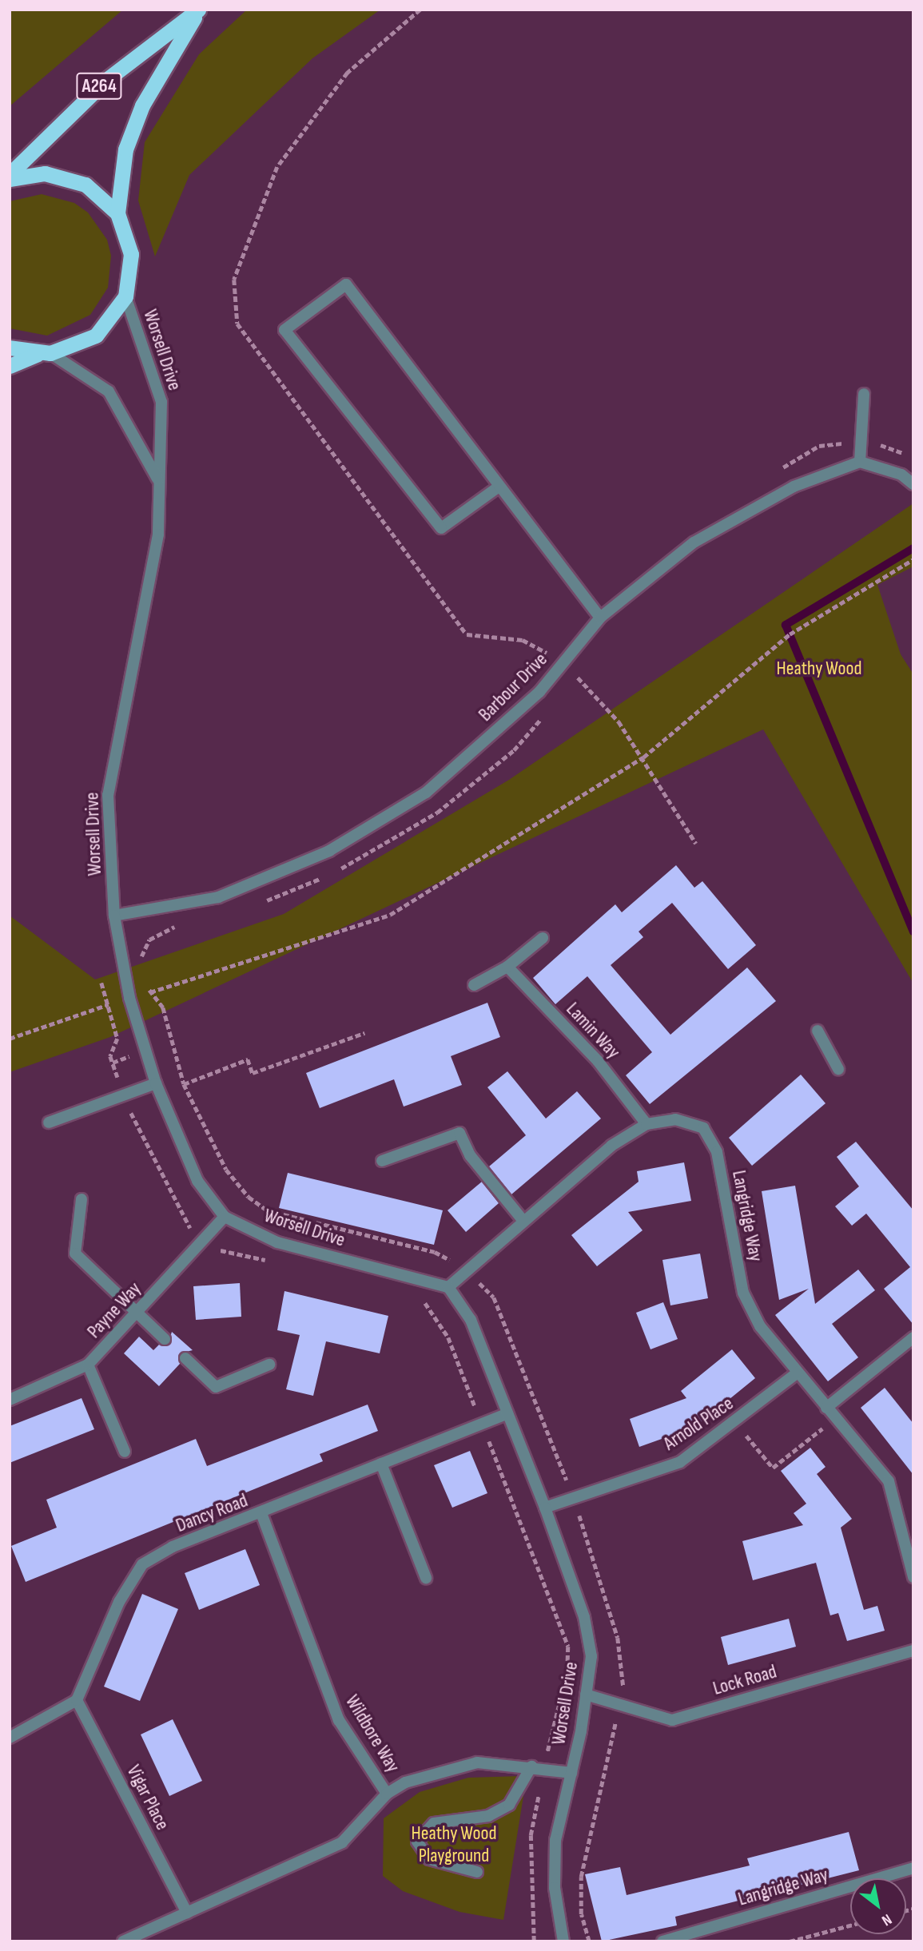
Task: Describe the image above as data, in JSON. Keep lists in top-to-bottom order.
{
  "streets": {
    "highway": ["A264"],
    "street": [
      "Worsell Drive",
      "Barbour Drive",
      "Lamin Way",
      "Langridge Way",
      "Payne Way",
      "Arnold Place",
      "Dancy Road",
      "Lock Road",
      "Wildbore Way",
      "Vigar Place"
    ]
  },
  "crossings": [
    ["Worsell Drive", "Barbour Drive"],
    ["Worsell Drive", "Langridge Way"],
    ["Worsell Drive", "Payne Way"],
    ["Worsell Drive", "Arnold Place"],
    ["Worsell Drive", "Dancy Road"],
    ["Worsell Drive", "Lock Road"],
    ["Worsell Drive", "Wildbore Way"],
    ["Lamin Way", "Langridge Way"],
    ["Langridge Way", "Arnold Place"],
    ["Dancy Road", "Wildbore Way"],
    ["Dancy Road", "Vigar Place"]
  ],
  "parks": ["Heathy Wood", "Heathy Wood Playground"],
  "north": "bottom right"
}
